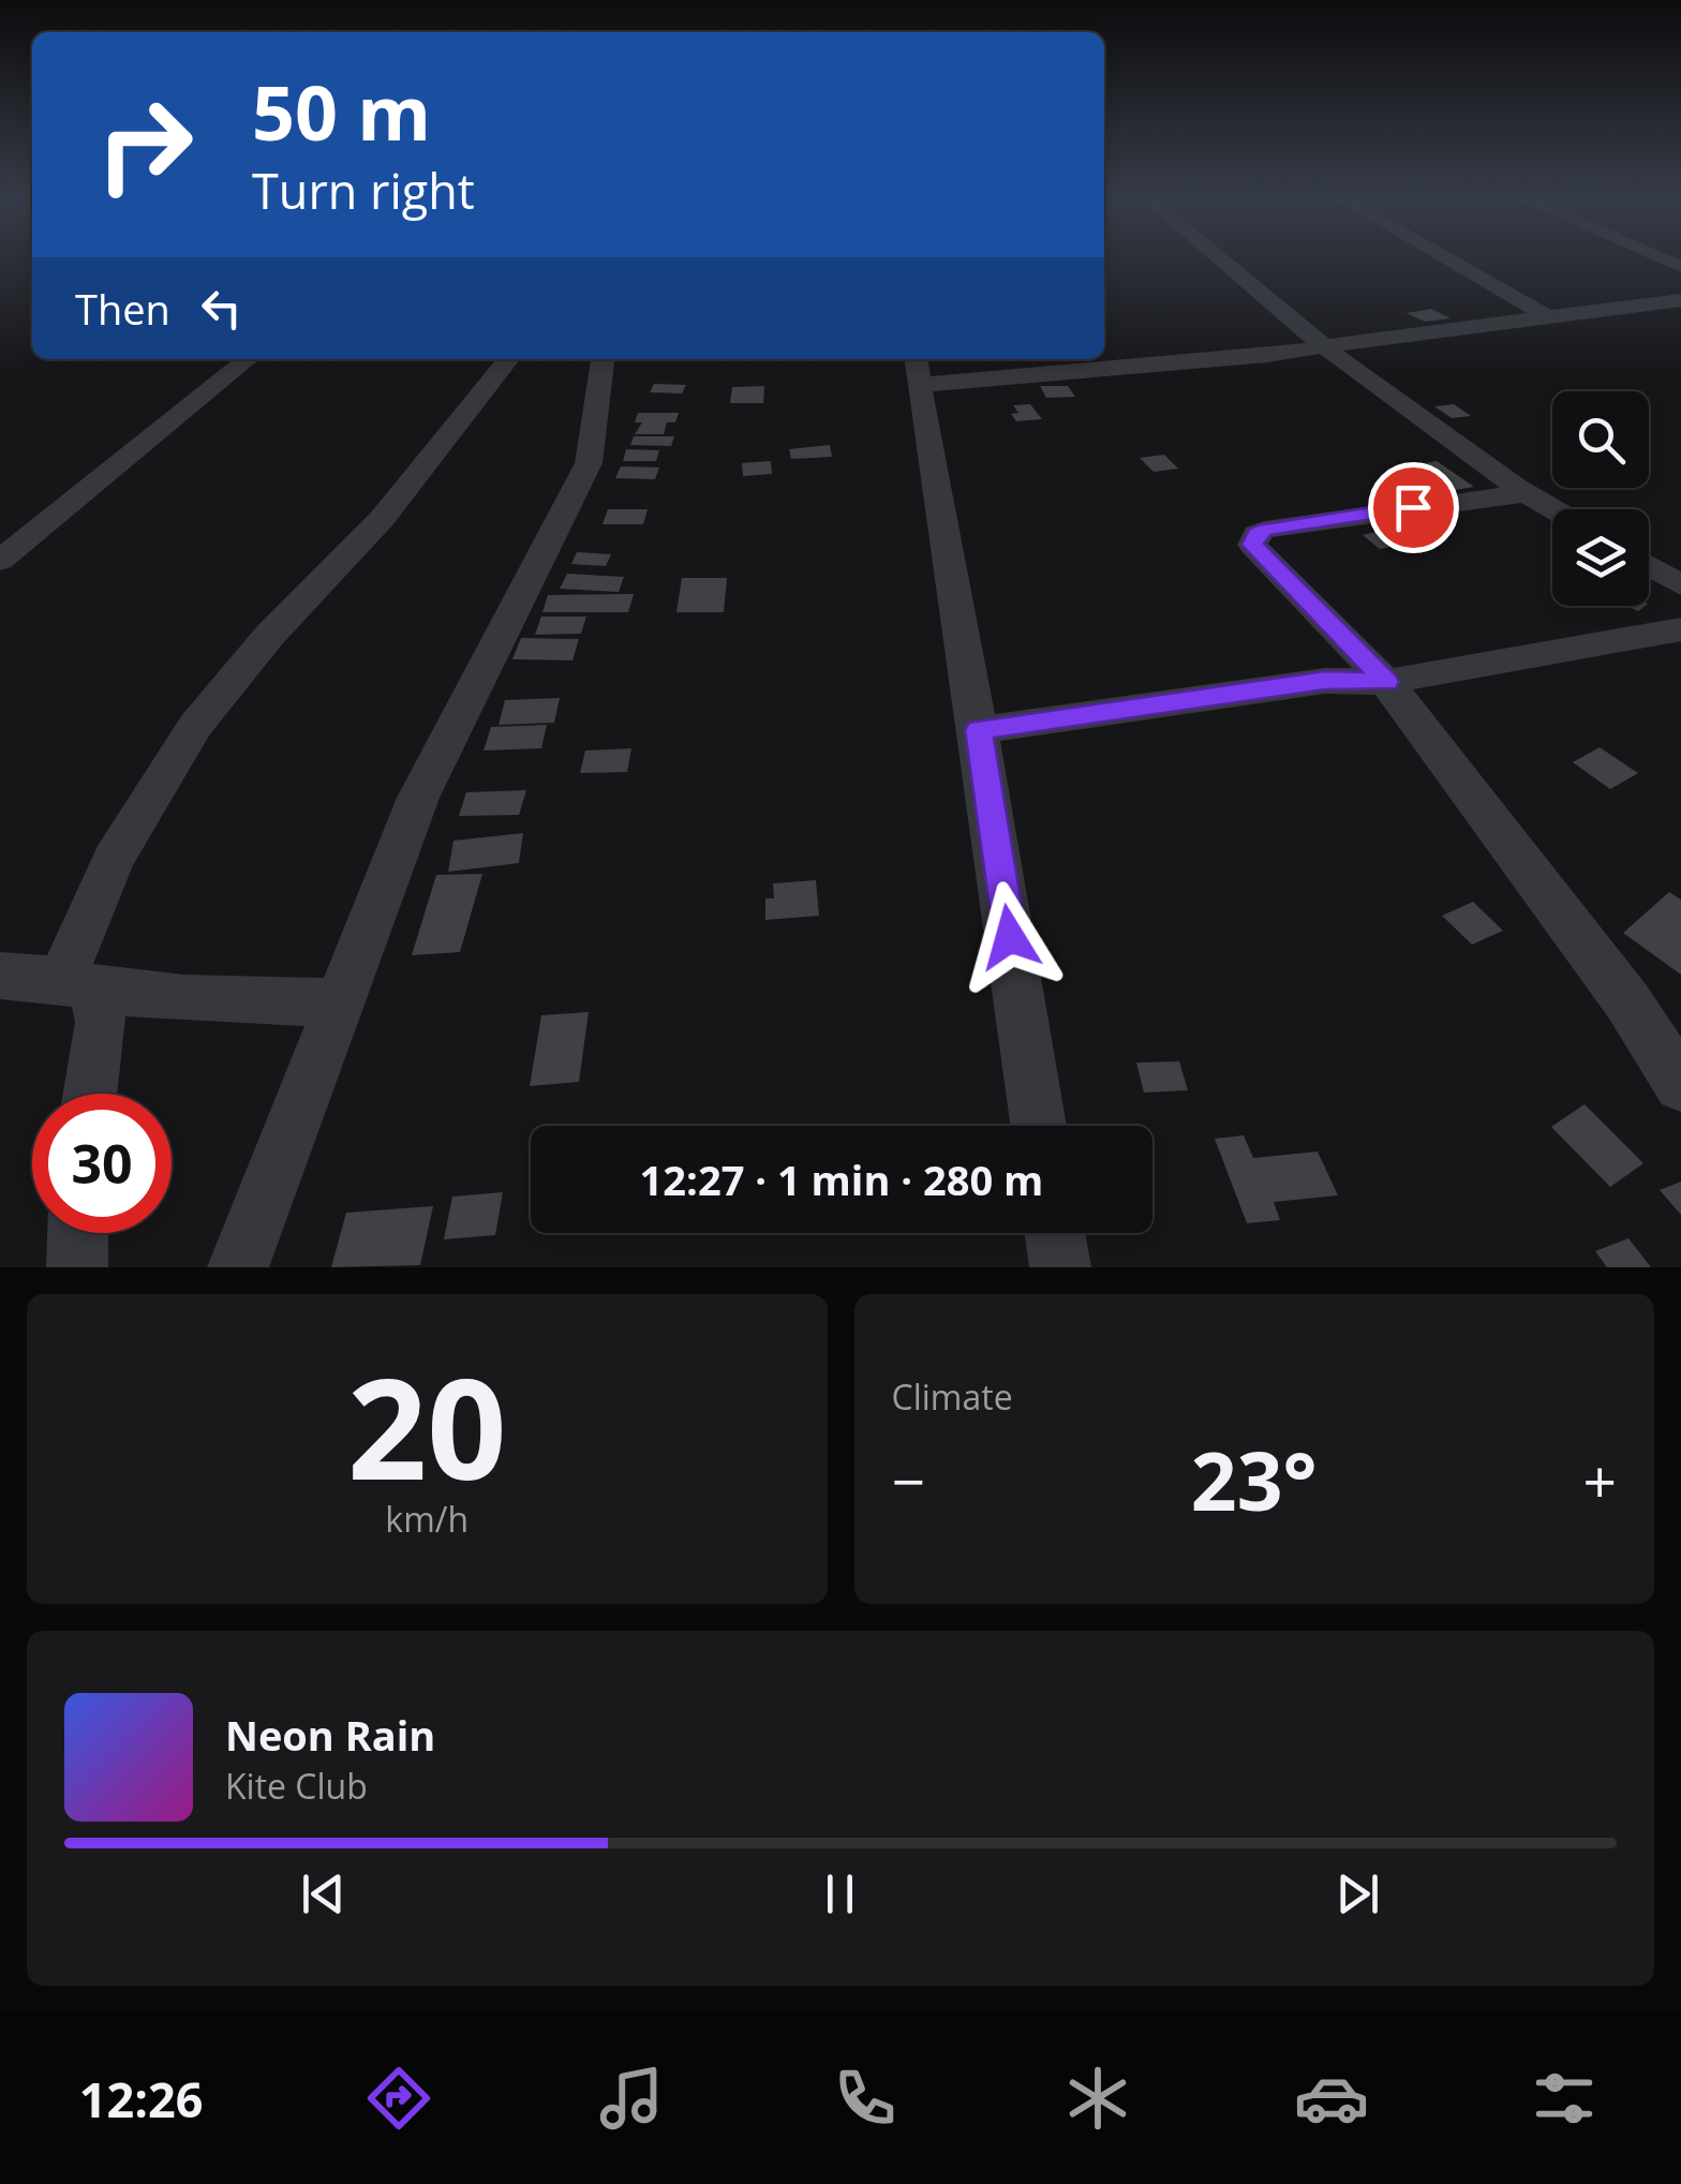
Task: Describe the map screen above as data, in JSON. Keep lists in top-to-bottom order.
{
  "page": {
    "turn": ["50 m", "Turn right"],
    "then": "Then",
    "limit": "30",
    "trip": "12:27 · 1 min · 280 m",
    "tile": [
      ["20", "km/h"],
      "Climate"
    ],
    "heat": ["−", "23°", "+"],
    "song": ["Neon Rain", "Kite Club"],
    "tabs": "12:26"
  }
}
